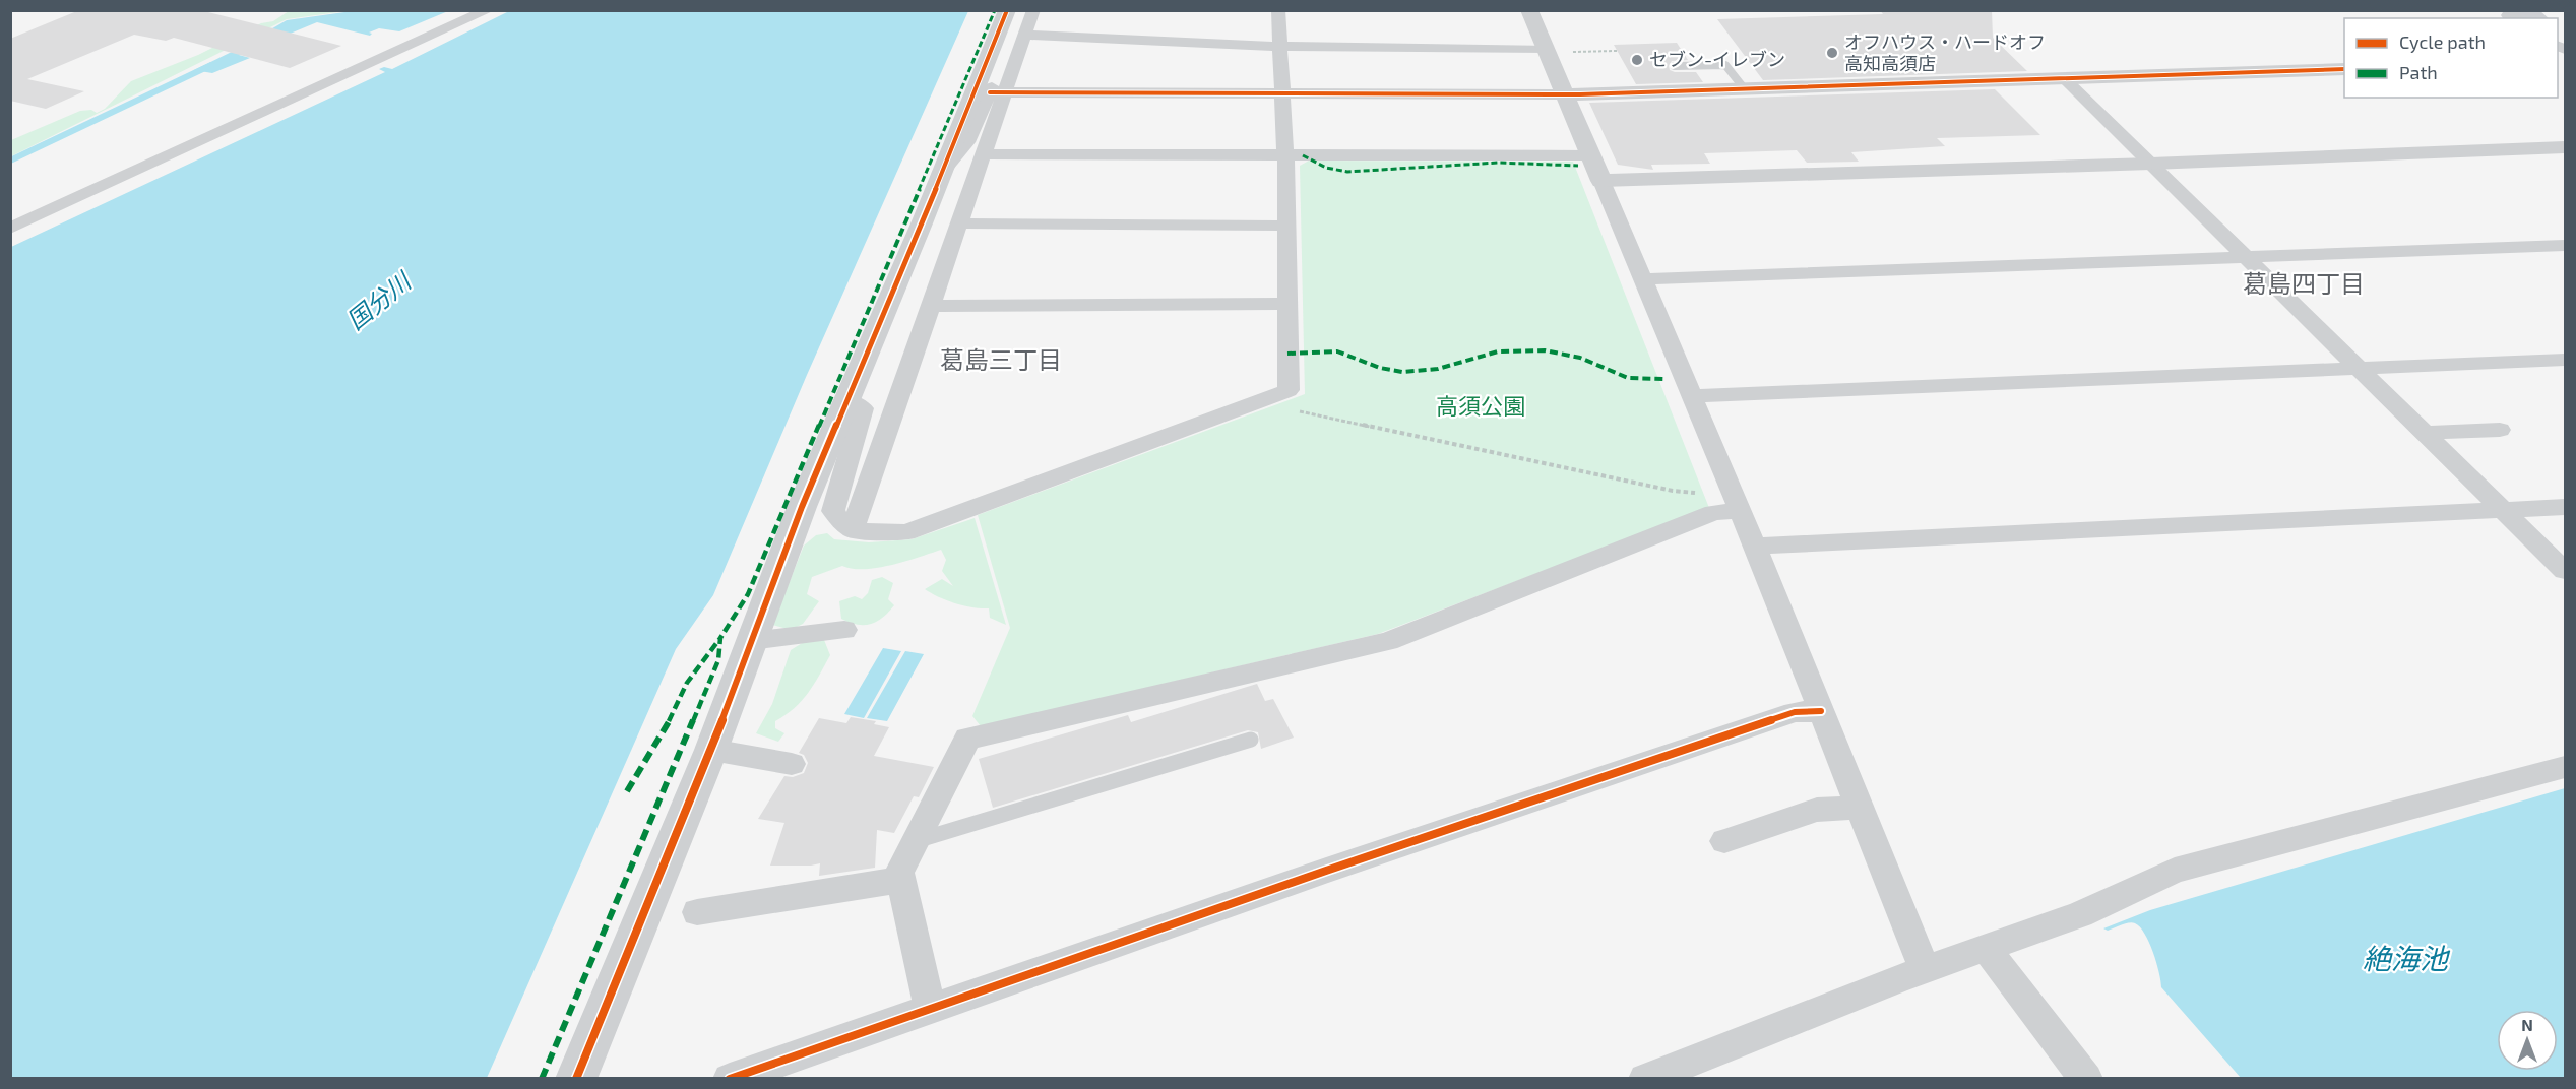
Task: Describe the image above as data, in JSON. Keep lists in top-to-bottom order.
{
  "districts": ["葛島四丁目", "葛島三丁目"],
  "water": ["国分川", "絶海池"],
  "parks": ["高須公園"],
  "places": ["オフハウス・ハードオフ 高知高須店", "セブン-イレブン"],
  "legend": ["Cycle path", "Path"],
  "north": "top"
}
